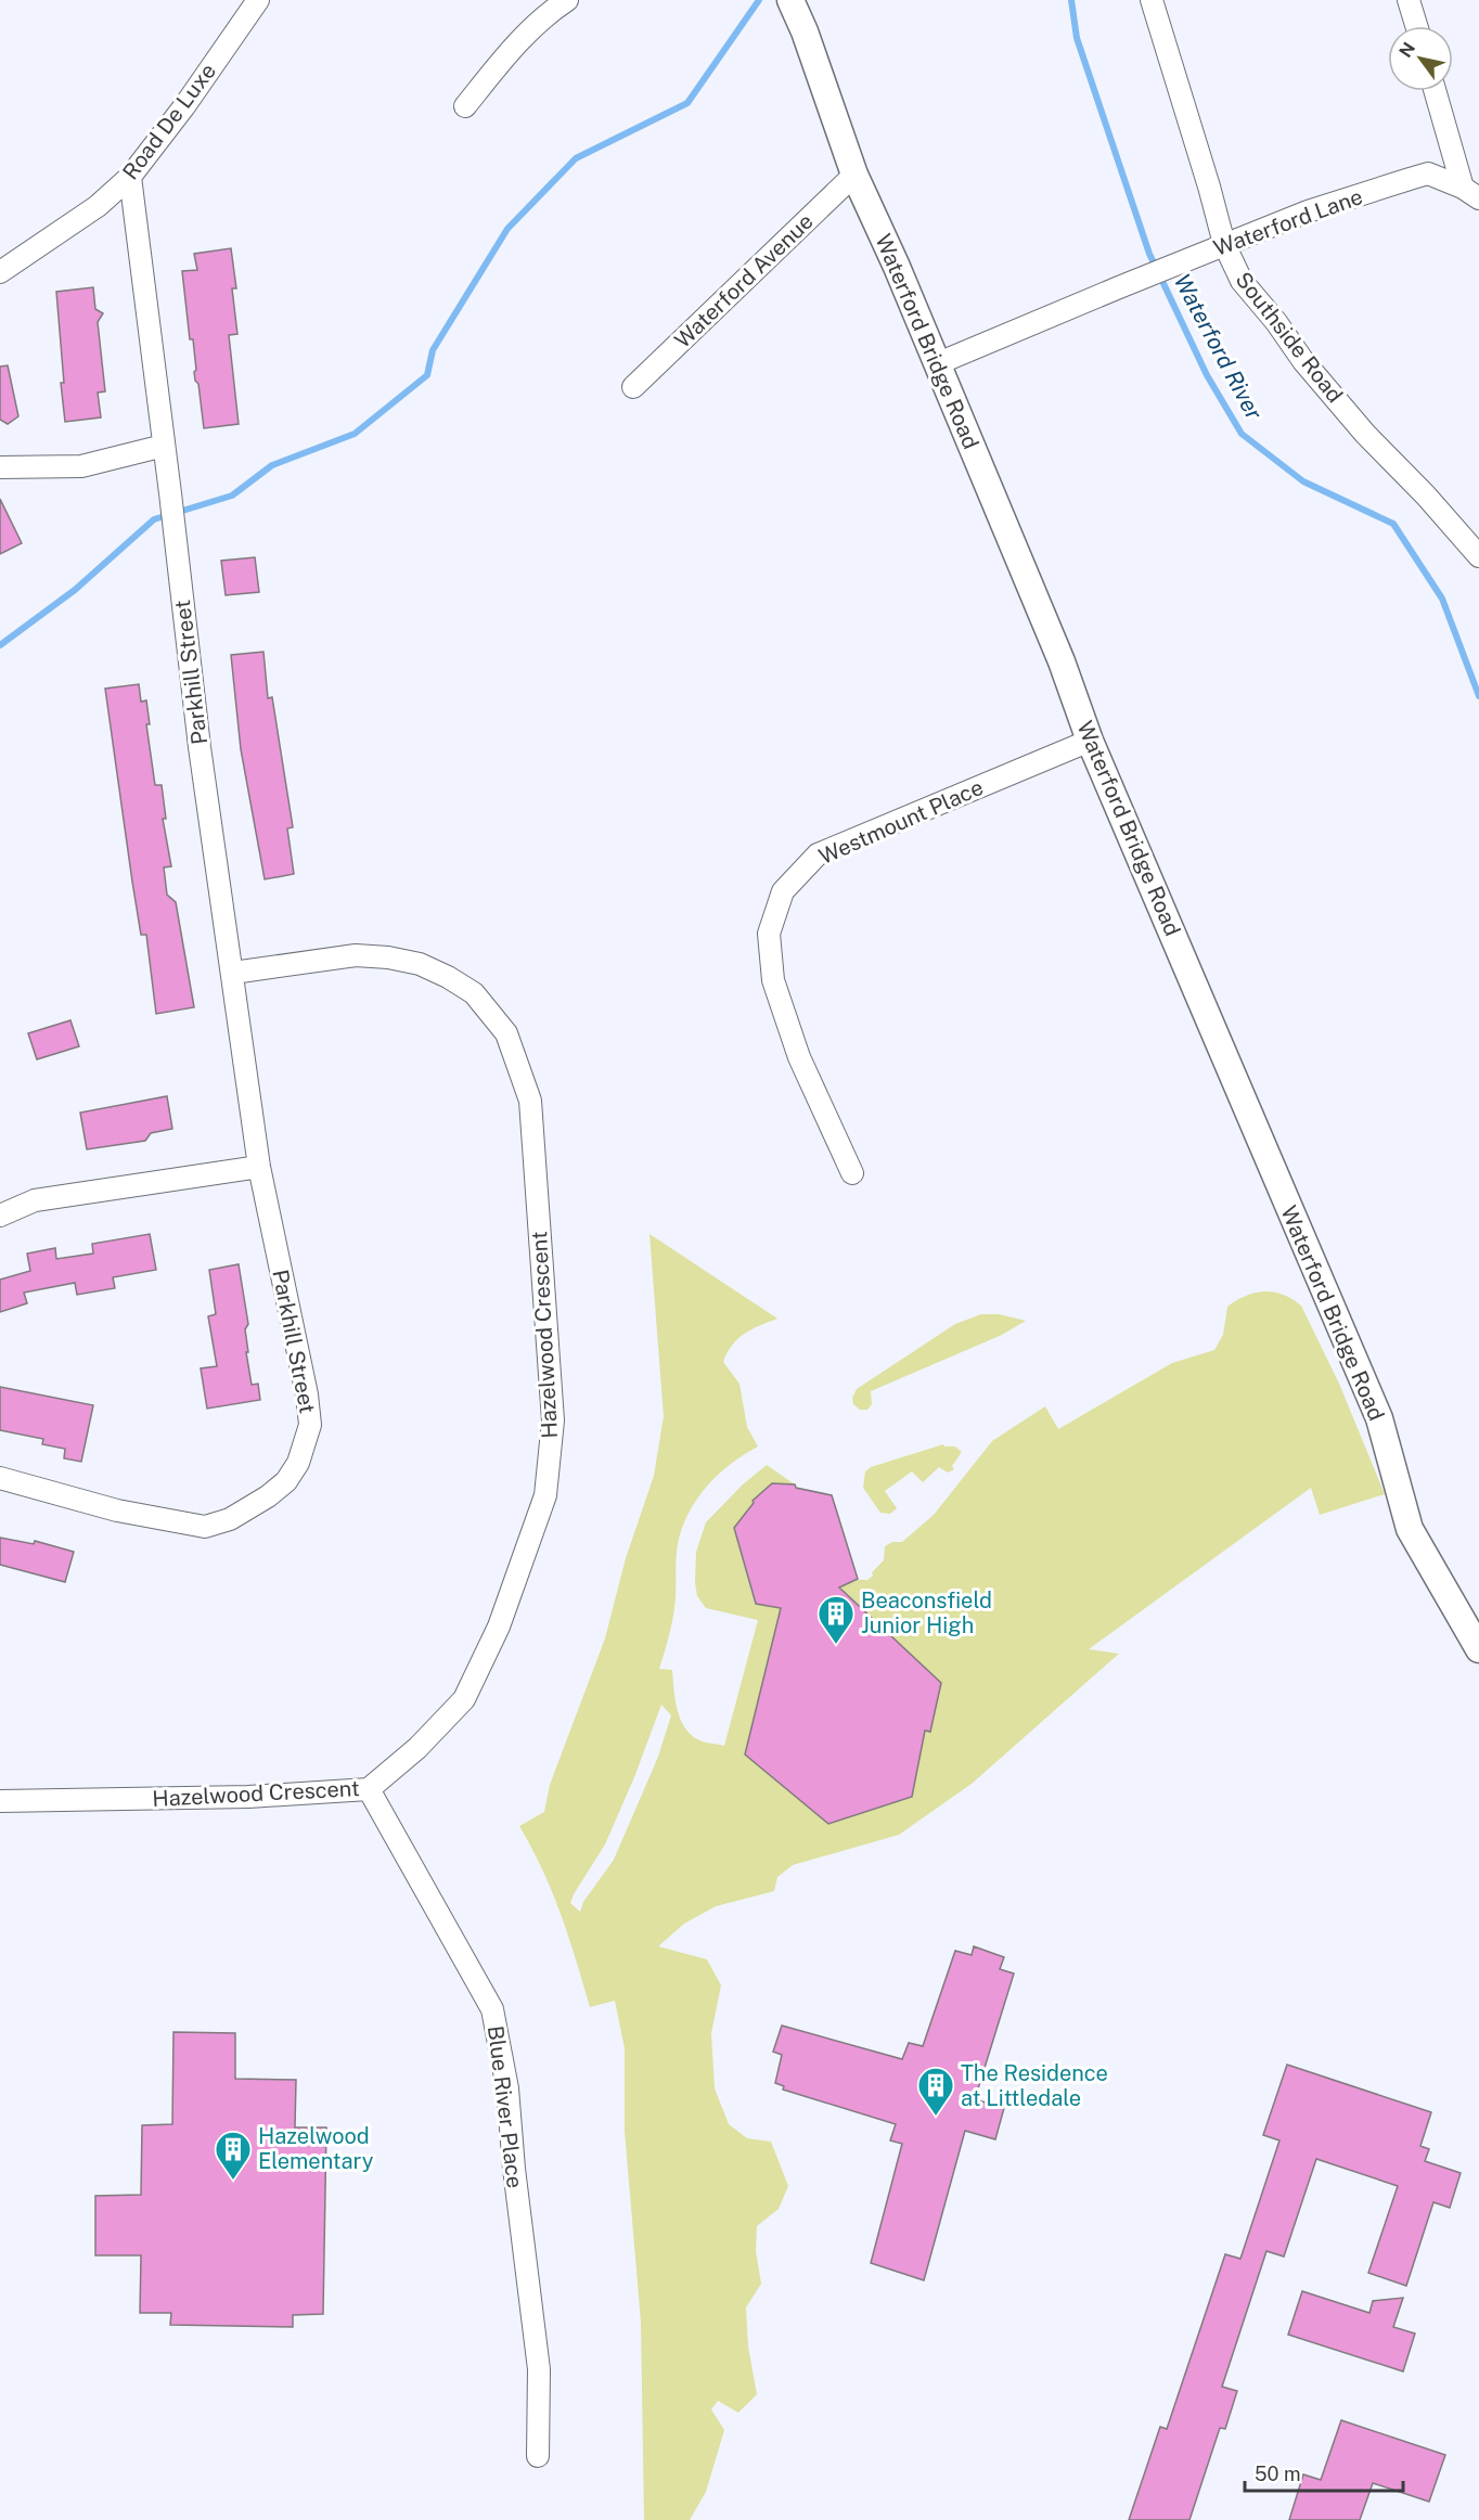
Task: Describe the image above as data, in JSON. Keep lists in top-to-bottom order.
{
  "streets": {
    "main road": ["Waterford Bridge Road"],
    "street": [
      "Road De Luxe",
      "Waterford Lane",
      "Waterford Avenue",
      "Southside Road",
      "Parkhill Street",
      "Westmount Place",
      "Hazelwood Crescent",
      "Blue River Place"
    ]
  },
  "crossings": [
    ["Road De Luxe", "Parkhill Street"],
    ["Waterford Lane", "Southside Road"],
    ["Waterford Lane", "Waterford Bridge Road"],
    ["Waterford Avenue", "Waterford Bridge Road"],
    ["Waterford Bridge Road", "Westmount Place"],
    ["Parkhill Street", "Hazelwood Crescent"],
    ["Hazelwood Crescent", "Blue River Place"]
  ],
  "water": ["Waterford River"],
  "places": {
    "building": ["Beaconsfield Junior High", "The Residence at Littledale", "Hazelwood Elementary"]
  },
  "scale_bar": "50 m",
  "north": "top left"
}
